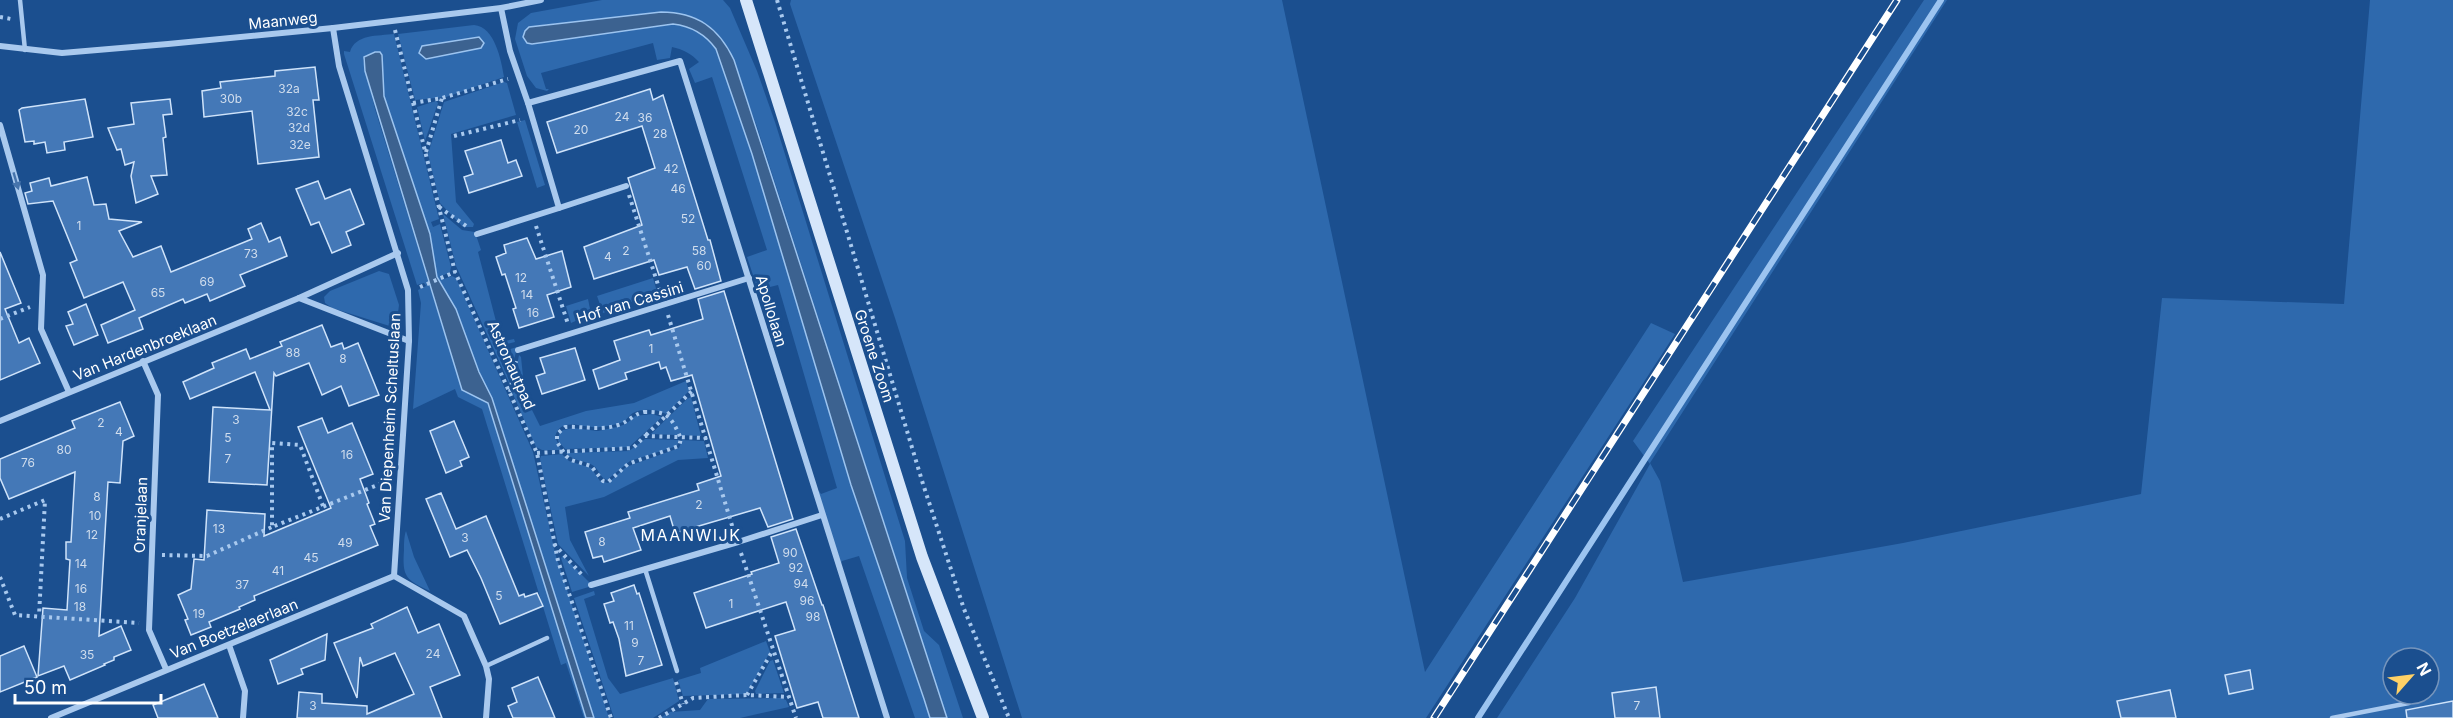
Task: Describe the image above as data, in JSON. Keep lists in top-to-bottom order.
{
  "streets": {
    "main road": ["Groene Zoom"],
    "street": [
      "Maanweg",
      "Hof van Cassini",
      "Apollolaan",
      "Van Hardenbroeklaan",
      "Van Diepenheim Scheltuslaan",
      "Oranjelaan",
      "Van Boetzelaerlaan"
    ],
    "path": ["Astronautpad"]
  },
  "crossings": [
    ["Maanweg", "Astronautpad"],
    ["Maanweg", "Van Diepenheim Scheltuslaan"],
    ["Hof van Cassini", "Apollolaan"],
    ["Van Hardenbroeklaan", "Van Diepenheim Scheltuslaan"],
    ["Van Hardenbroeklaan", "Oranjelaan"],
    ["Van Diepenheim Scheltuslaan", "Van Boetzelaerlaan"],
    ["Oranjelaan", "Van Boetzelaerlaan"]
  ],
  "districts": ["MAANWIJK"],
  "house_numbers": [
    "32a",
    "30b",
    "32c",
    "24",
    "36",
    "32d",
    "20",
    "28",
    "32e",
    "42",
    "46",
    "52",
    "1",
    "2",
    "58",
    "73",
    "4",
    "60",
    "12",
    "69",
    "65",
    "14",
    "16",
    "1",
    "88",
    "8",
    "3",
    "2",
    "4",
    "5",
    "80",
    "16",
    "7",
    "76",
    "8",
    "2",
    "10",
    "13",
    "12",
    "3",
    "8",
    "49",
    "90",
    "45",
    "14",
    "92",
    "41",
    "94",
    "37",
    "16",
    "5",
    "96",
    "1",
    "18",
    "19",
    "98",
    "11",
    "9",
    "24",
    "35",
    "7",
    "3",
    "7"
  ],
  "scale_bar": "50 m",
  "north": "top right"
}
